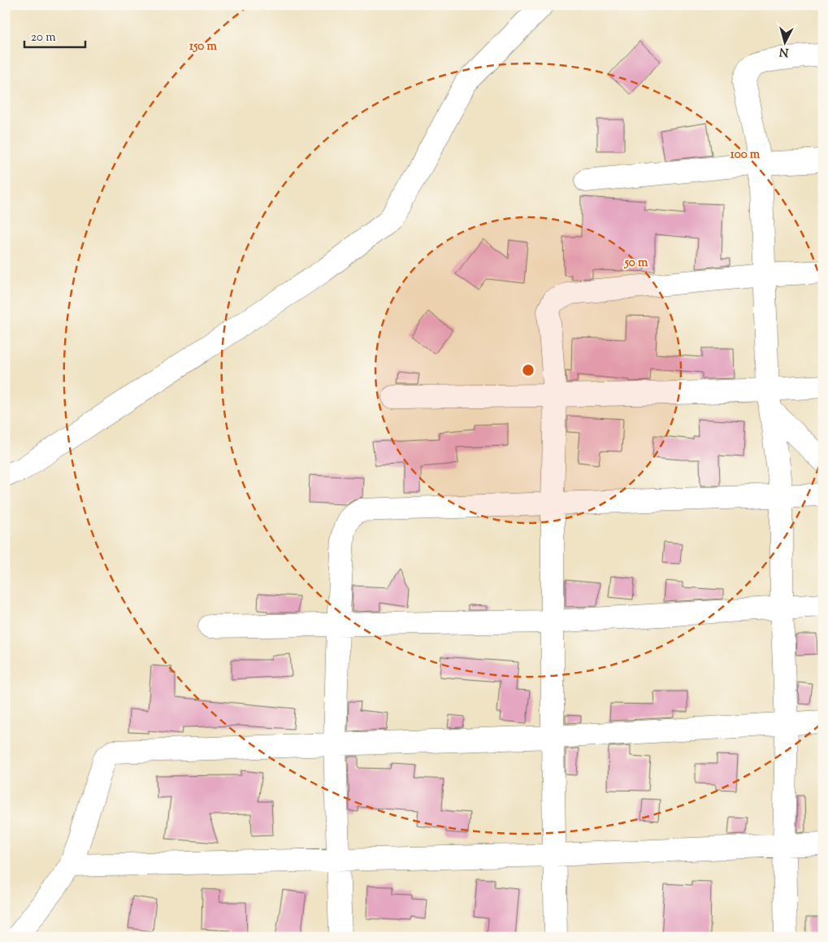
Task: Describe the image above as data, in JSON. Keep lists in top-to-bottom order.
{
  "scale_bar": "20 m",
  "north": "bottom",
  "rings": ["150 m", "100 m", "50 m"]
}
